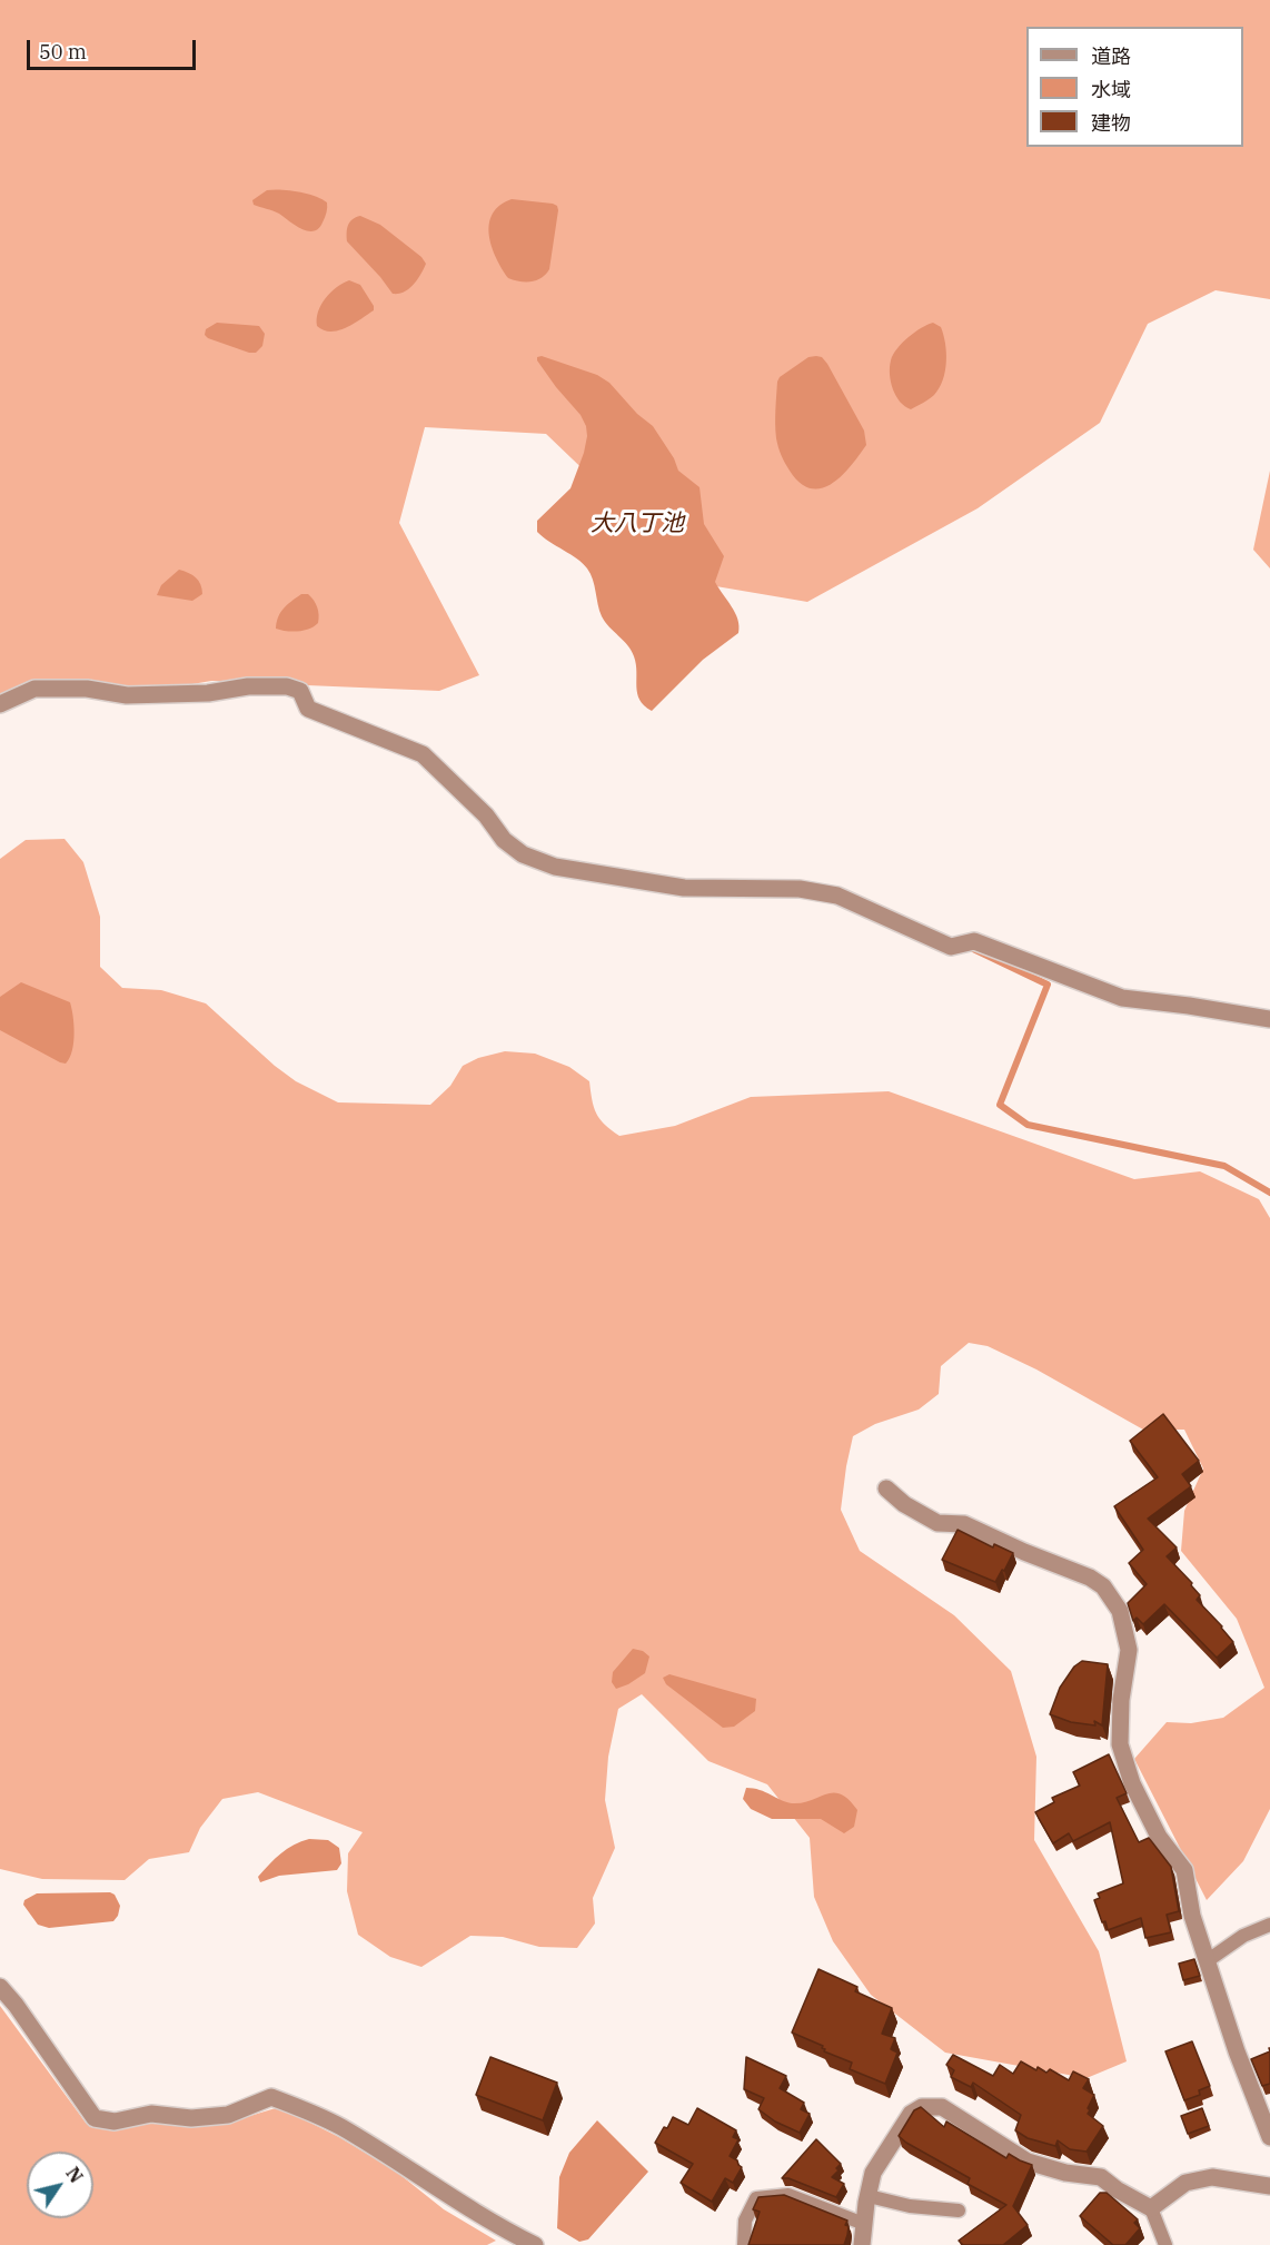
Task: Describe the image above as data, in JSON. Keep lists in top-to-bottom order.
{
  "water": ["大八丁池"],
  "legend": ["道路", "水域", "建物"],
  "scale_bar": "50 m",
  "north": "top right"
}
